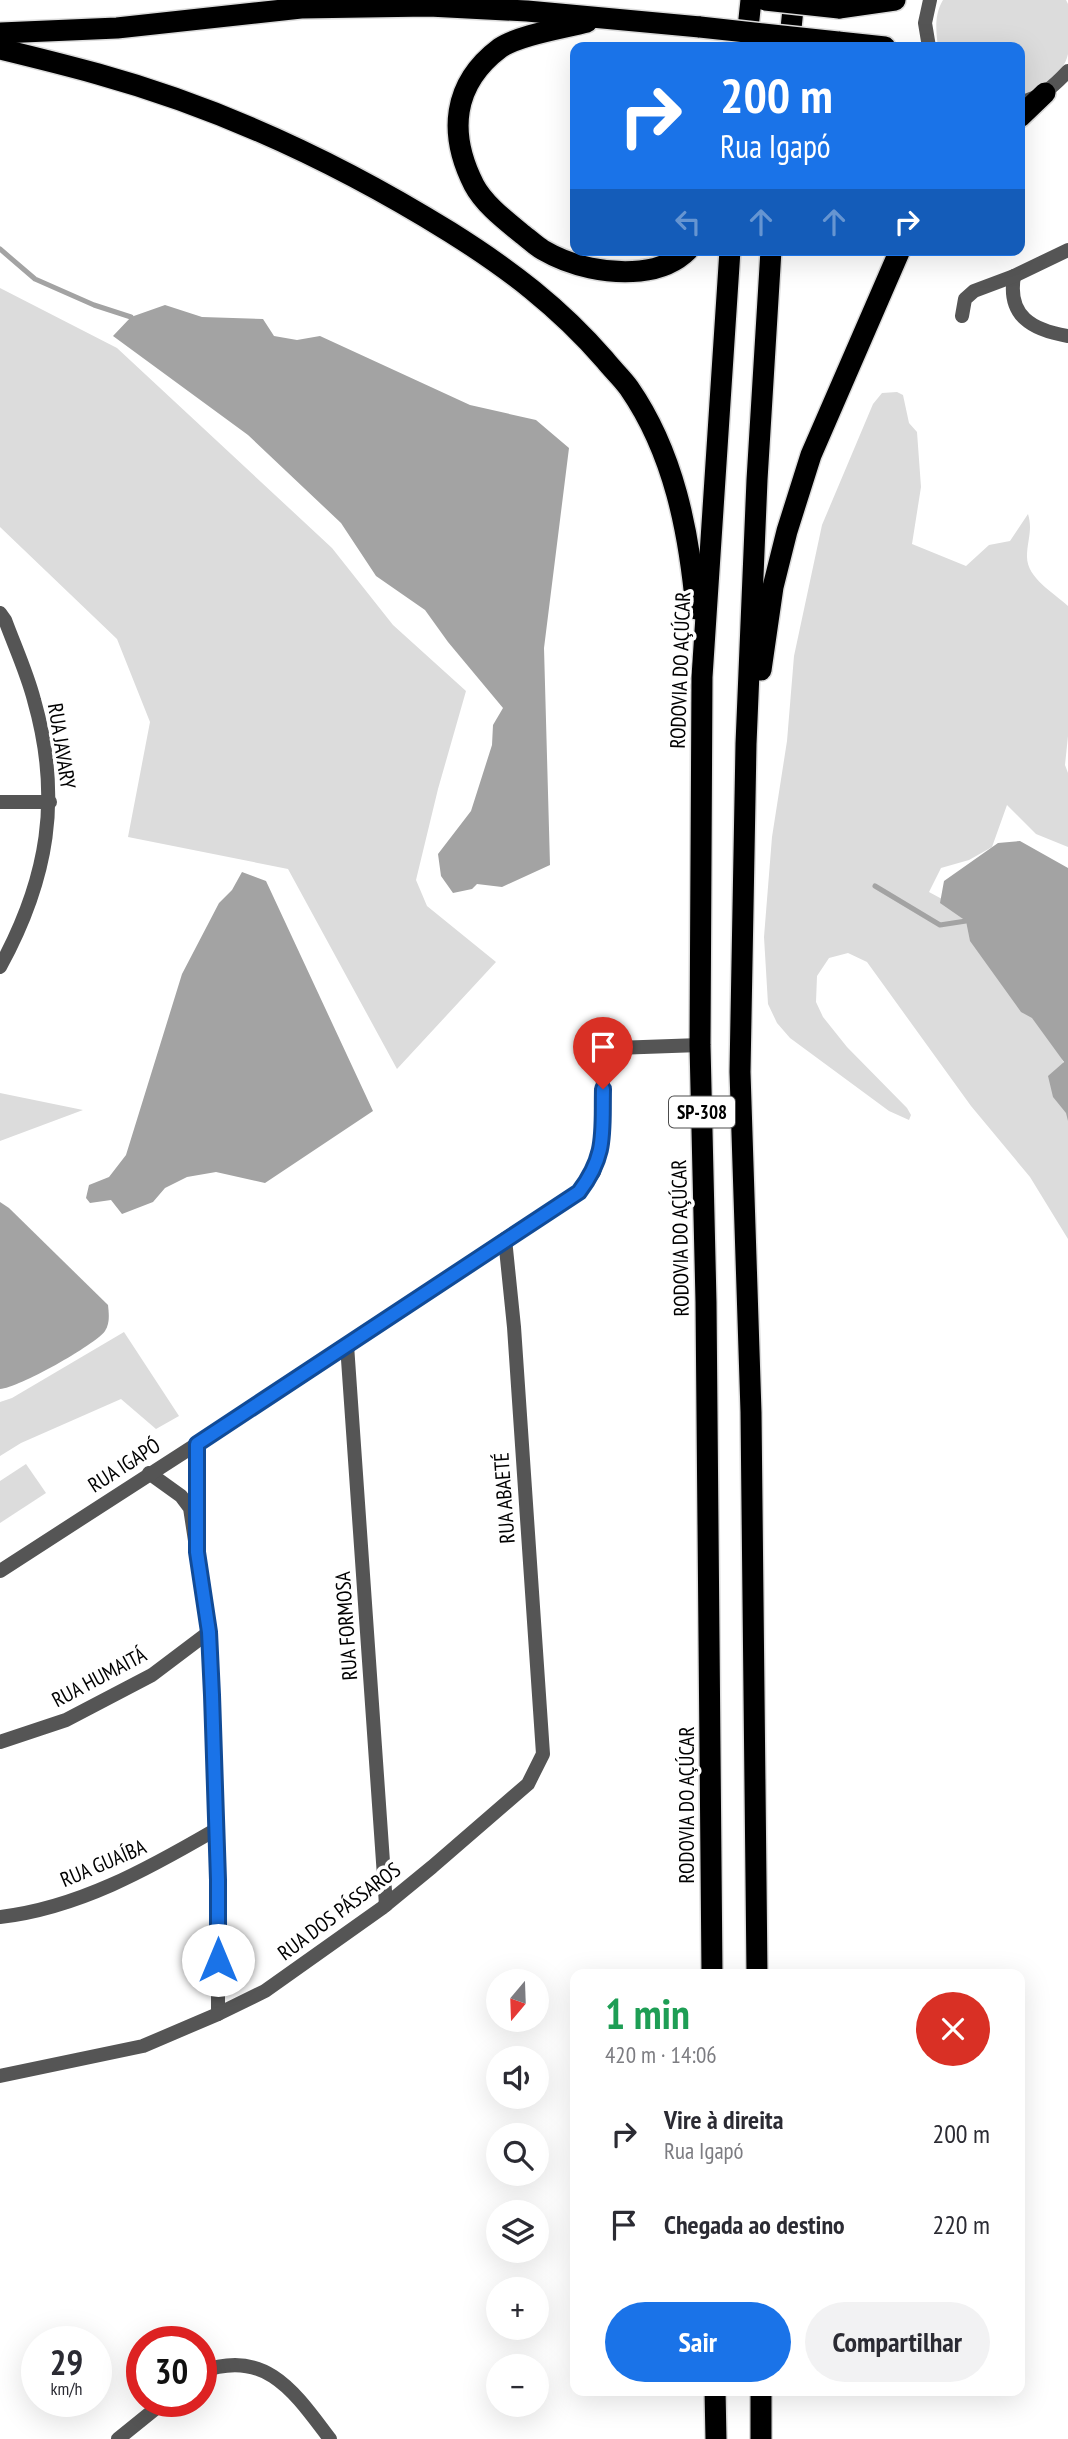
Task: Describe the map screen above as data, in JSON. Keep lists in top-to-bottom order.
{
  "streets": {
    "highway": ["RODOVIA DO AÇÚCAR", "SP-308"],
    "street": [
      "RUA JAVARY",
      "RUA IGAPÓ",
      "RUA ABAETÉ",
      "RUA FORMOSA",
      "RUA HUMAITÁ",
      "RUA GUAÍBA",
      "RUA DOS PÁSSAROS"
    ]
  },
  "crossings": [
    ["RODOVIA DO AÇÚCAR", "RUA IGAPÓ"],
    ["RUA IGAPÓ", "RUA ABAETÉ"],
    ["RUA IGAPÓ", "RUA FORMOSA"],
    ["RUA ABAETÉ", "RUA DOS PÁSSAROS"],
    ["RUA FORMOSA", "RUA DOS PÁSSAROS"]
  ],
  "north": "bottom",
  "page": {
    "turn": ["200 m", "Rua Igapó"],
    "map_buttons": ["+", "−"],
    "heading": ["1 min", "420 m · 14:06"],
    "list": [
      {
        "name": "Vire à direita",
        "note": "Rua Igapó",
        "value": "200 m"
      },
      {
        "name": "Chegada ao destino",
        "value": "220 m"
      }
    ],
    "buttons": ["Sair", "Compartilhar"],
    "speed": "29 km/h",
    "limit": "30"
  }
}
